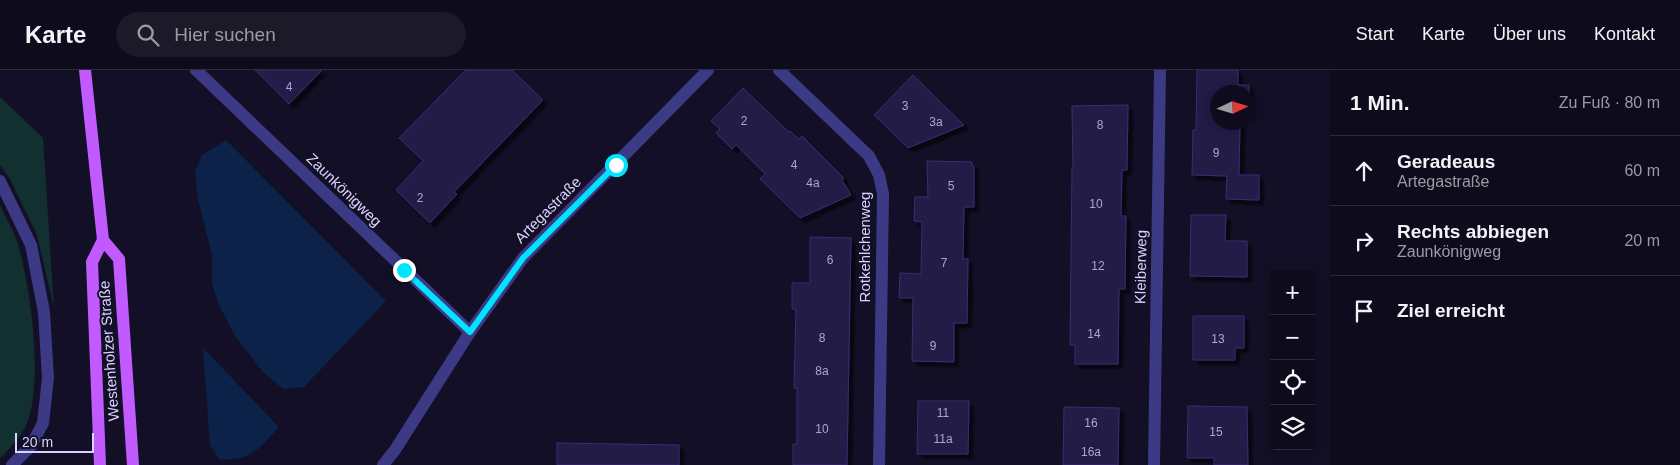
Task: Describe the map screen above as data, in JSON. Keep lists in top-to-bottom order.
{
  "streets": {
    "main road": ["Westenholzer Straße"],
    "street": [
      "Zaunkönigweg",
      "Artegastraße",
      "Rotkehlchenweg",
      "Kleiberweg"
    ]
  },
  "crossings": [
    ["Zaunkönigweg", "Artegastraße"]
  ],
  "house_numbers": [
    "4",
    "3",
    "2",
    "3a",
    "8",
    "9",
    "4",
    "4a",
    "5",
    "2",
    "10",
    "6",
    "7",
    "12",
    "14",
    "8",
    "13",
    "9",
    "8a",
    "11",
    "16",
    "10",
    "15",
    "11a",
    "16a"
  ],
  "scale_bar": "20 m",
  "north": "right",
  "page": {
    "header": "Karte",
    "search": "Hier suchen",
    "nav": [
      "Start",
      "Karte",
      "Über uns",
      "Kontakt"
    ],
    "heading": ["1 Min.", "Zu Fuß · 80 m"],
    "list": [
      ["Geradeaus", "Artegastraße", "60 m"],
      ["Rechts abbiegen", "Zaunkönigweg", "20 m"],
      "Ziel erreicht"
    ],
    "map_buttons": ["+", "−"],
    "scale": "20 m"
  }
}
